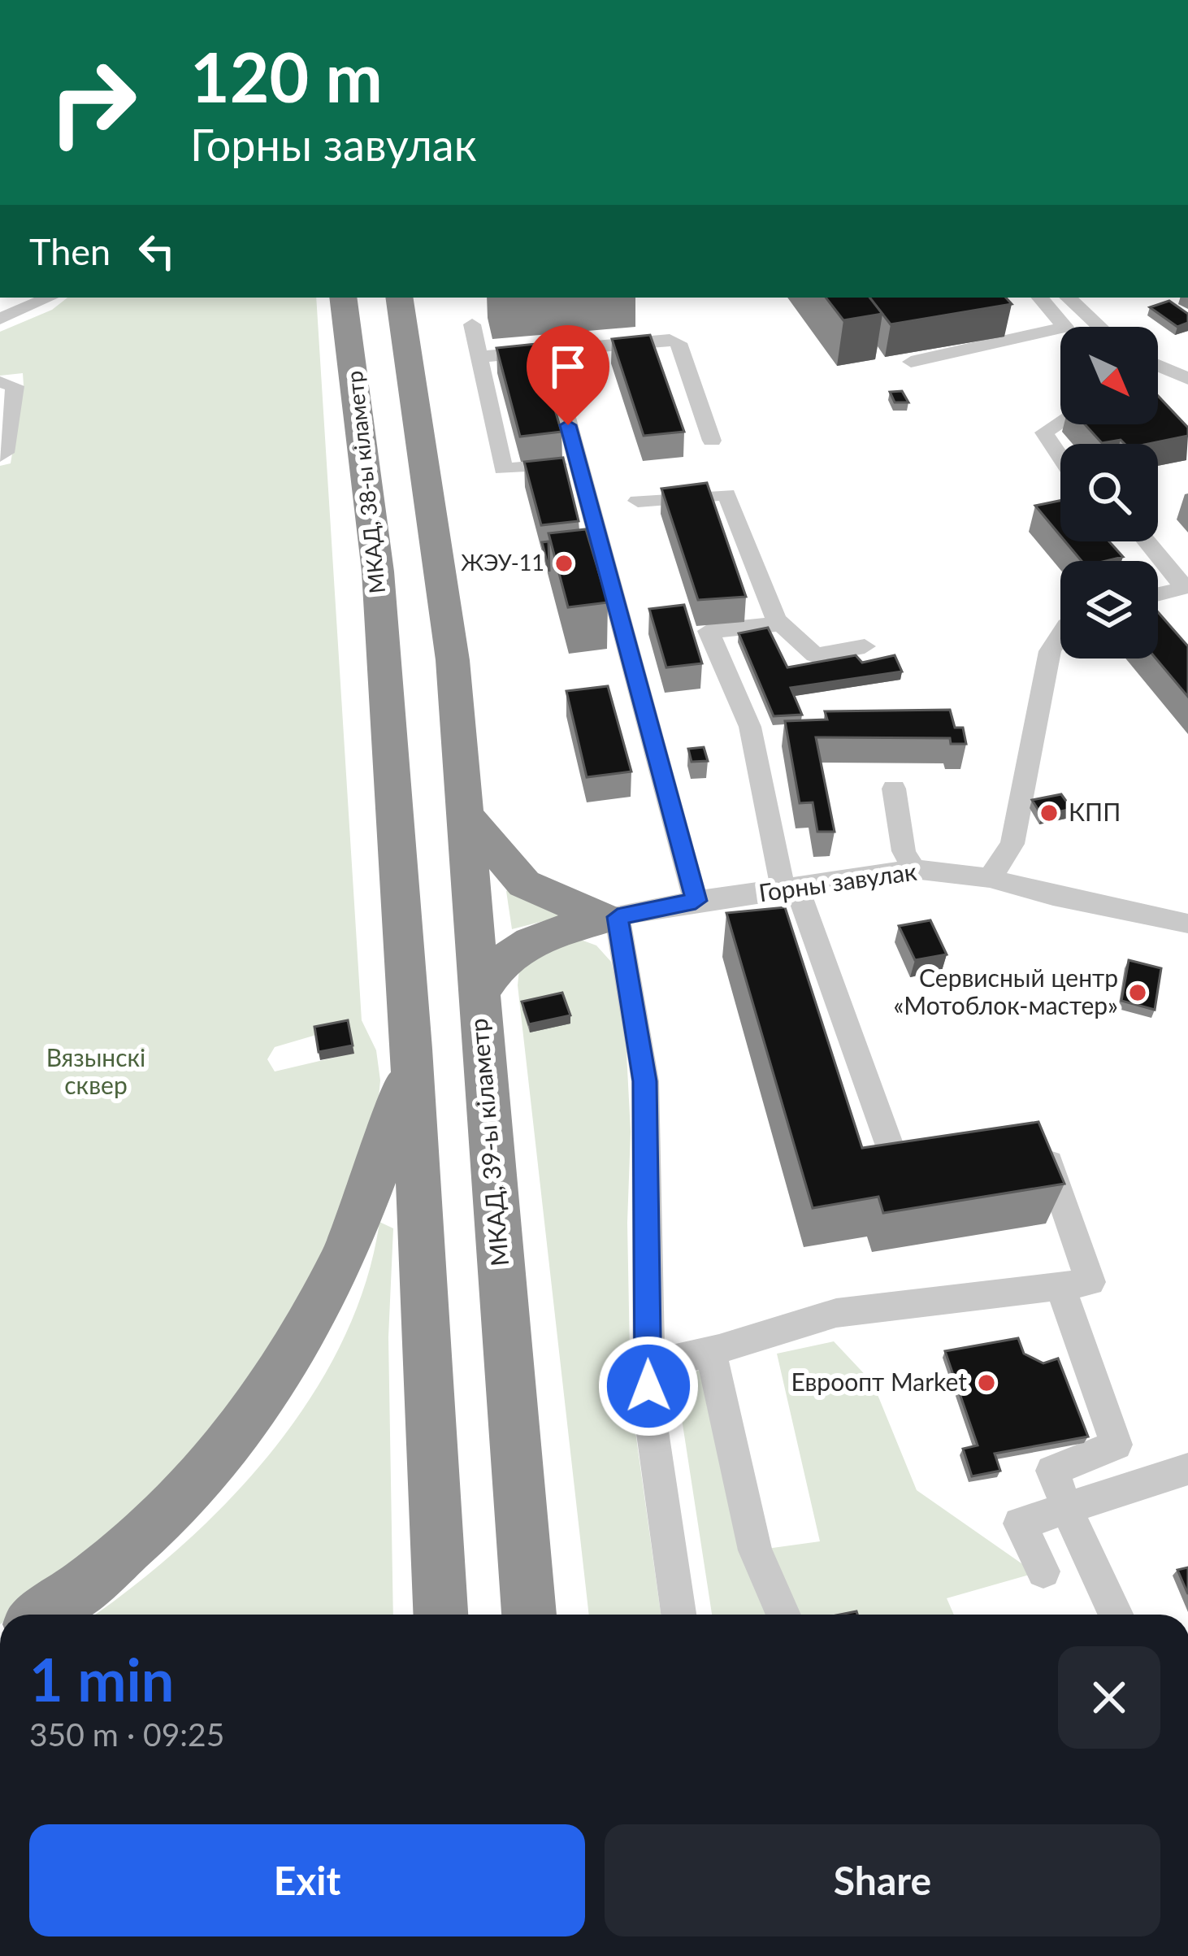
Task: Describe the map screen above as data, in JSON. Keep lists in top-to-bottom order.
{
  "streets": {
    "highway": ["МКАД, 38-ы кіламетр", "МКАД, 39-ы кіламетр"],
    "street": ["Горны завулак"]
  },
  "parks": ["Вязынскі сквер"],
  "places": [
    "ЖЭУ-11",
    "КПП",
    "Сервисный центр «Мотоблок-мастер»",
    "Евроопт Market"
  ],
  "north": "bottom right",
  "page": {
    "turn": ["120 m", "Горны завулак"],
    "then": "Then",
    "heading": ["1 min", "350 m · 09:25"],
    "buttons": ["Exit", "Share"]
  }
}
